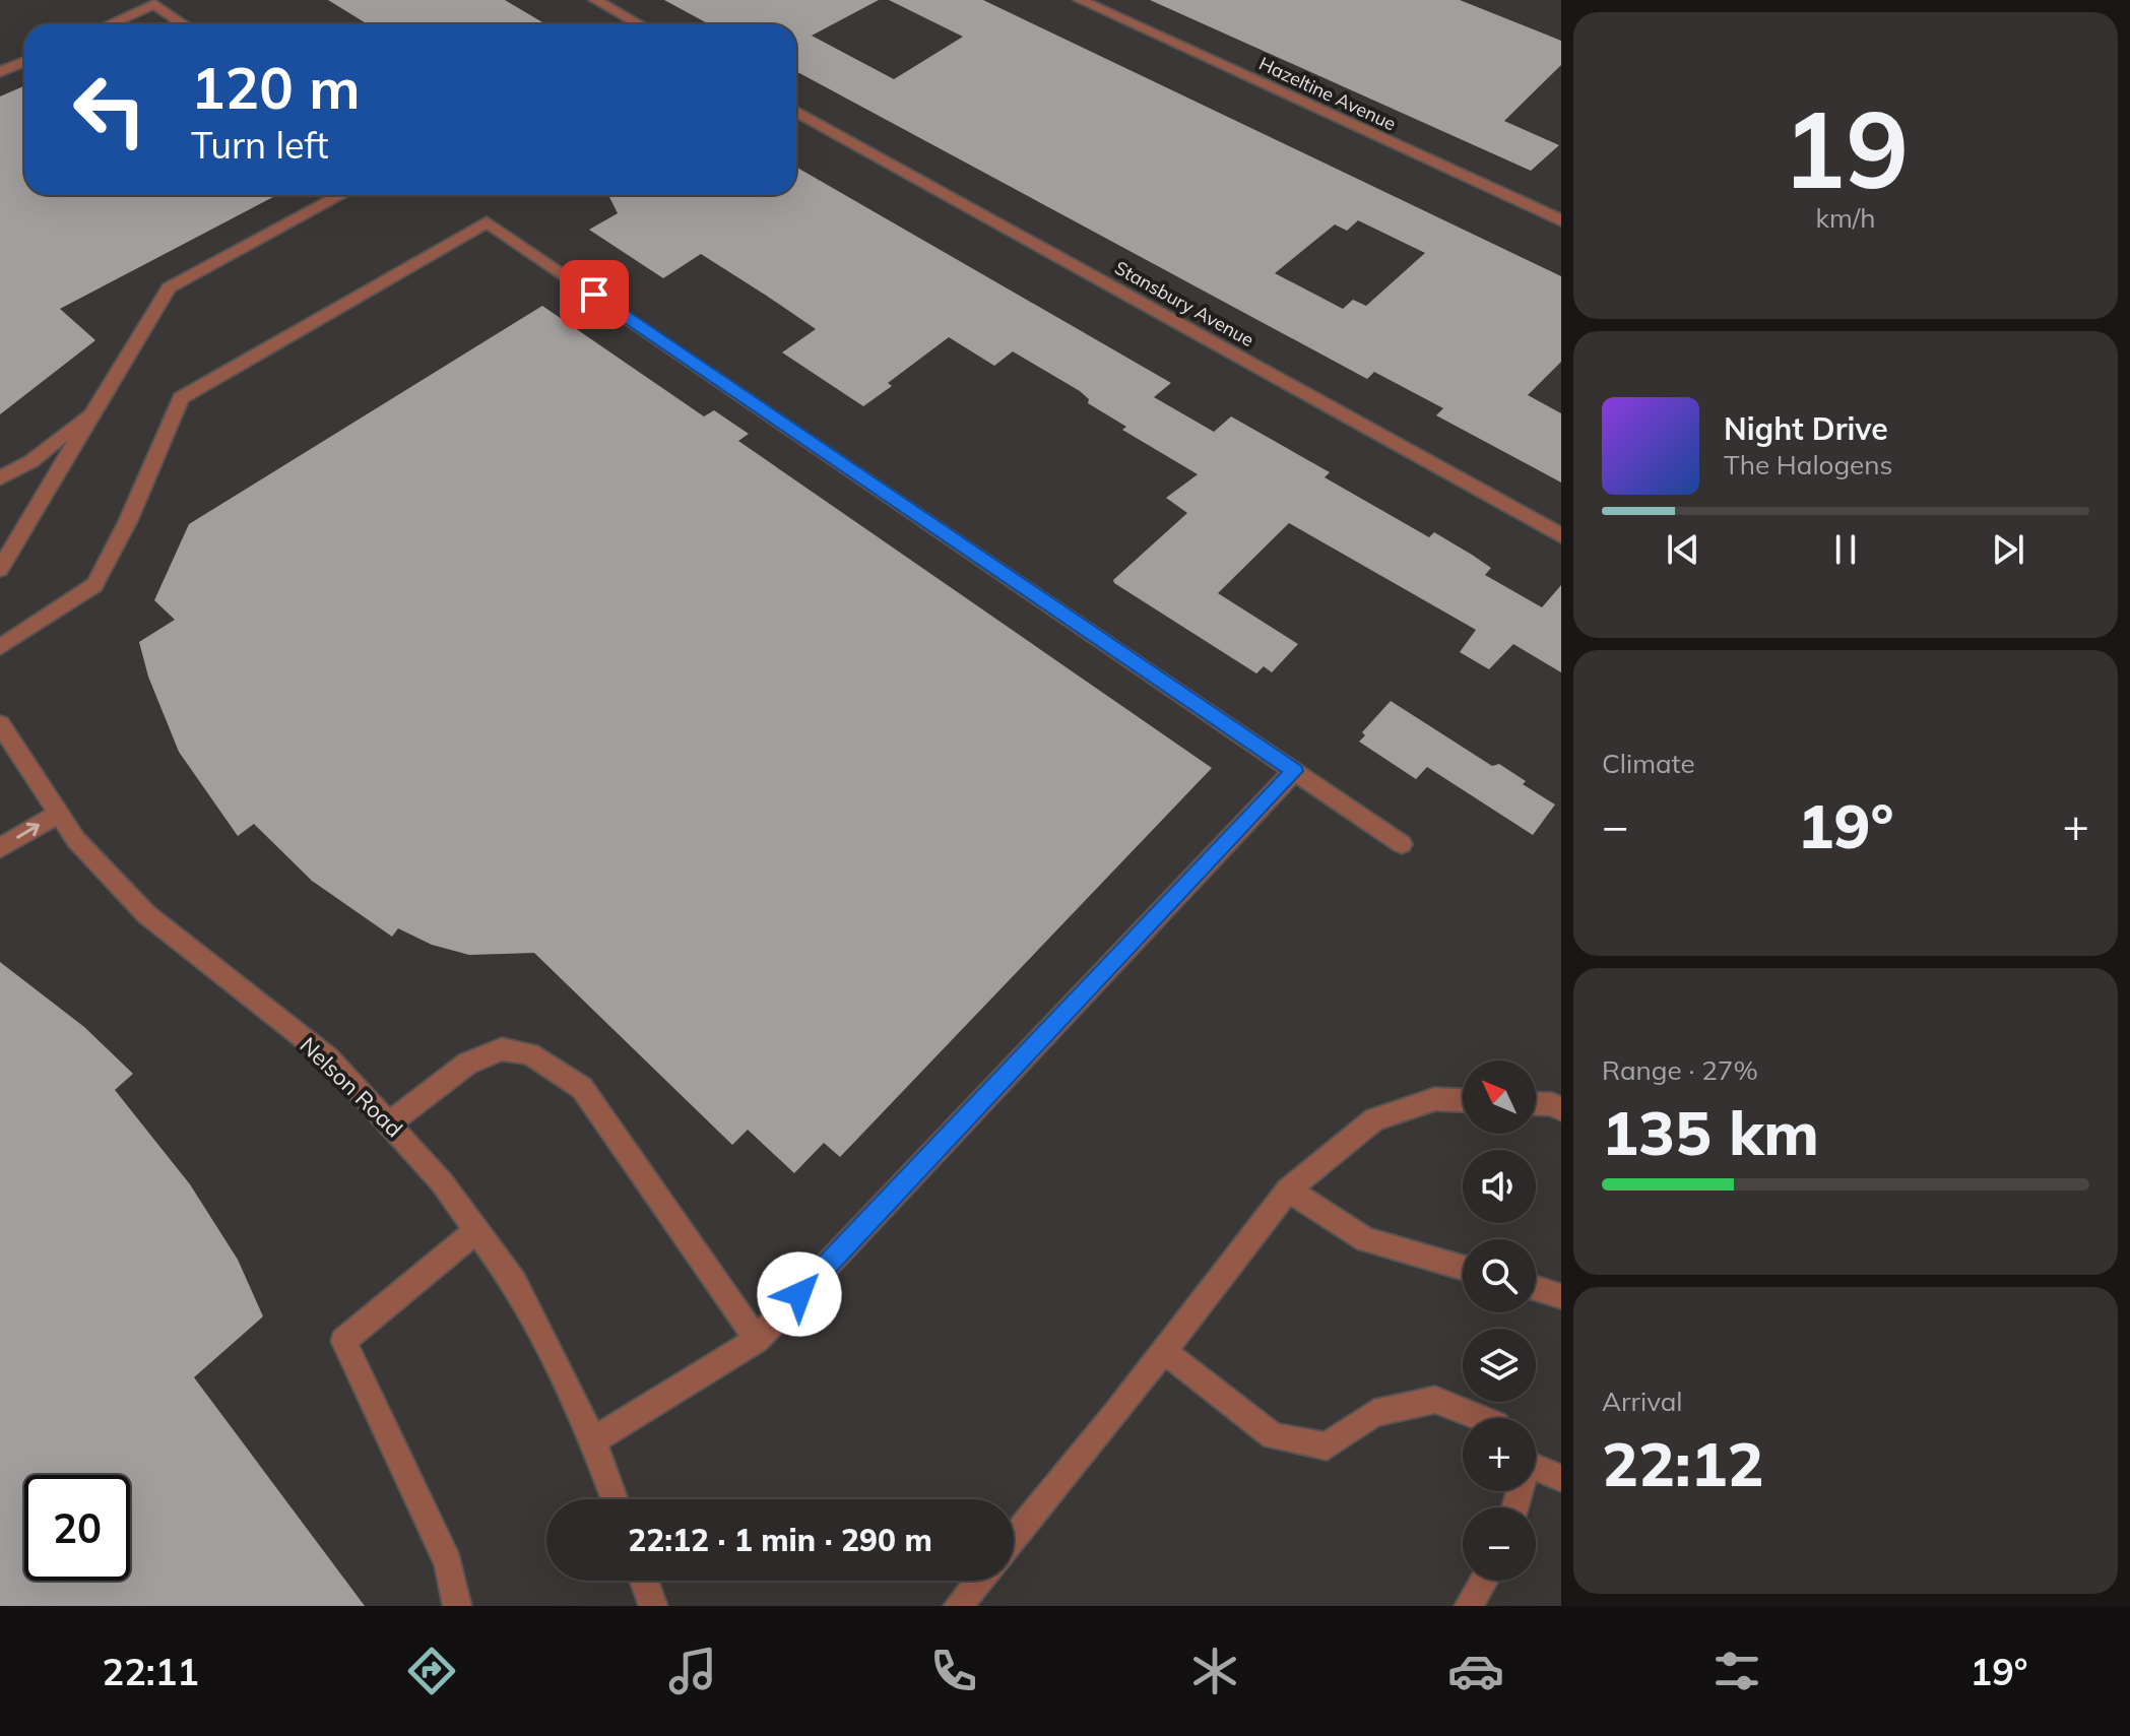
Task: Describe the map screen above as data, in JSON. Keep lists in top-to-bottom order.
{
  "streets": {
    "street": ["Hazeltine Avenue", "Stansbury Avenue", "Nelson Road"]
  },
  "north": "top left",
  "page": {
    "tile": [
      ["19", "km/h"],
      "Climate",
      ["Range · 27%", "135 km"],
      ["Arrival", "22:12"]
    ],
    "turn": ["120 m", "Turn left"],
    "song": ["Night Drive", "The Halogens"],
    "heat": ["−", "19°", "+"],
    "map_buttons": ["+", "−"],
    "limit": "20",
    "trip": "22:12 · 1 min · 290 m",
    "tabs": ["22:11", "19°"]
  }
}
